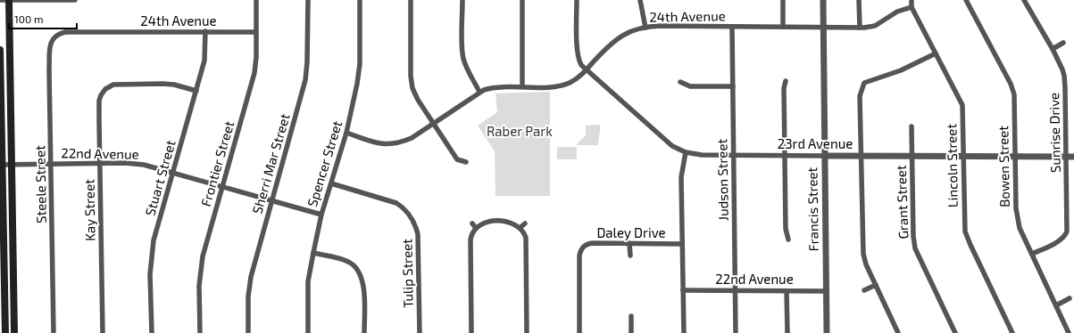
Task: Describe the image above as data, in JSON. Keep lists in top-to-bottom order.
{
  "streets": {
    "street": [
      "24th Avenue",
      "Sunrise Drive",
      "23rd Avenue",
      "22nd Avenue",
      "Frontier Street",
      "Sherri Mar Street",
      "Spencer Street",
      "Lincoln Street",
      "Bowen Street",
      "Stuart Street",
      "Judson Street",
      "Steele Street",
      "Grant Street",
      "Francis Street",
      "Kay Street",
      "Daley Drive",
      "Tulip Street"
    ]
  },
  "crossings": [
    ["24th Avenue", "23rd Avenue"],
    ["24th Avenue", "Frontier Street"],
    ["24th Avenue", "Spencer Street"],
    ["24th Avenue", "Lincoln Street"],
    ["24th Avenue", "Stuart Street"],
    ["24th Avenue", "Judson Street"],
    ["24th Avenue", "Steele Street"],
    ["24th Avenue", "Francis Street"],
    ["Sunrise Drive", "23rd Avenue"],
    ["Sunrise Drive", "Bowen Street"],
    ["23rd Avenue", "Lincoln Street"],
    ["23rd Avenue", "Bowen Street"],
    ["23rd Avenue", "Judson Street"],
    ["23rd Avenue", "Grant Street"],
    ["23rd Avenue", "Francis Street"],
    ["22nd Avenue", "Frontier Street"],
    ["22nd Avenue", "Sherri Mar Street"],
    ["22nd Avenue", "Spencer Street"],
    ["22nd Avenue", "Stuart Street"],
    ["22nd Avenue", "Judson Street"],
    ["22nd Avenue", "Steele Street"],
    ["22nd Avenue", "Francis Street"],
    ["22nd Avenue", "Kay Street"],
    ["Spencer Street", "Tulip Street"],
    ["Stuart Street", "Kay Street"]
  ],
  "parks": ["Raber Park"],
  "scale_bar": "100 m"
}
